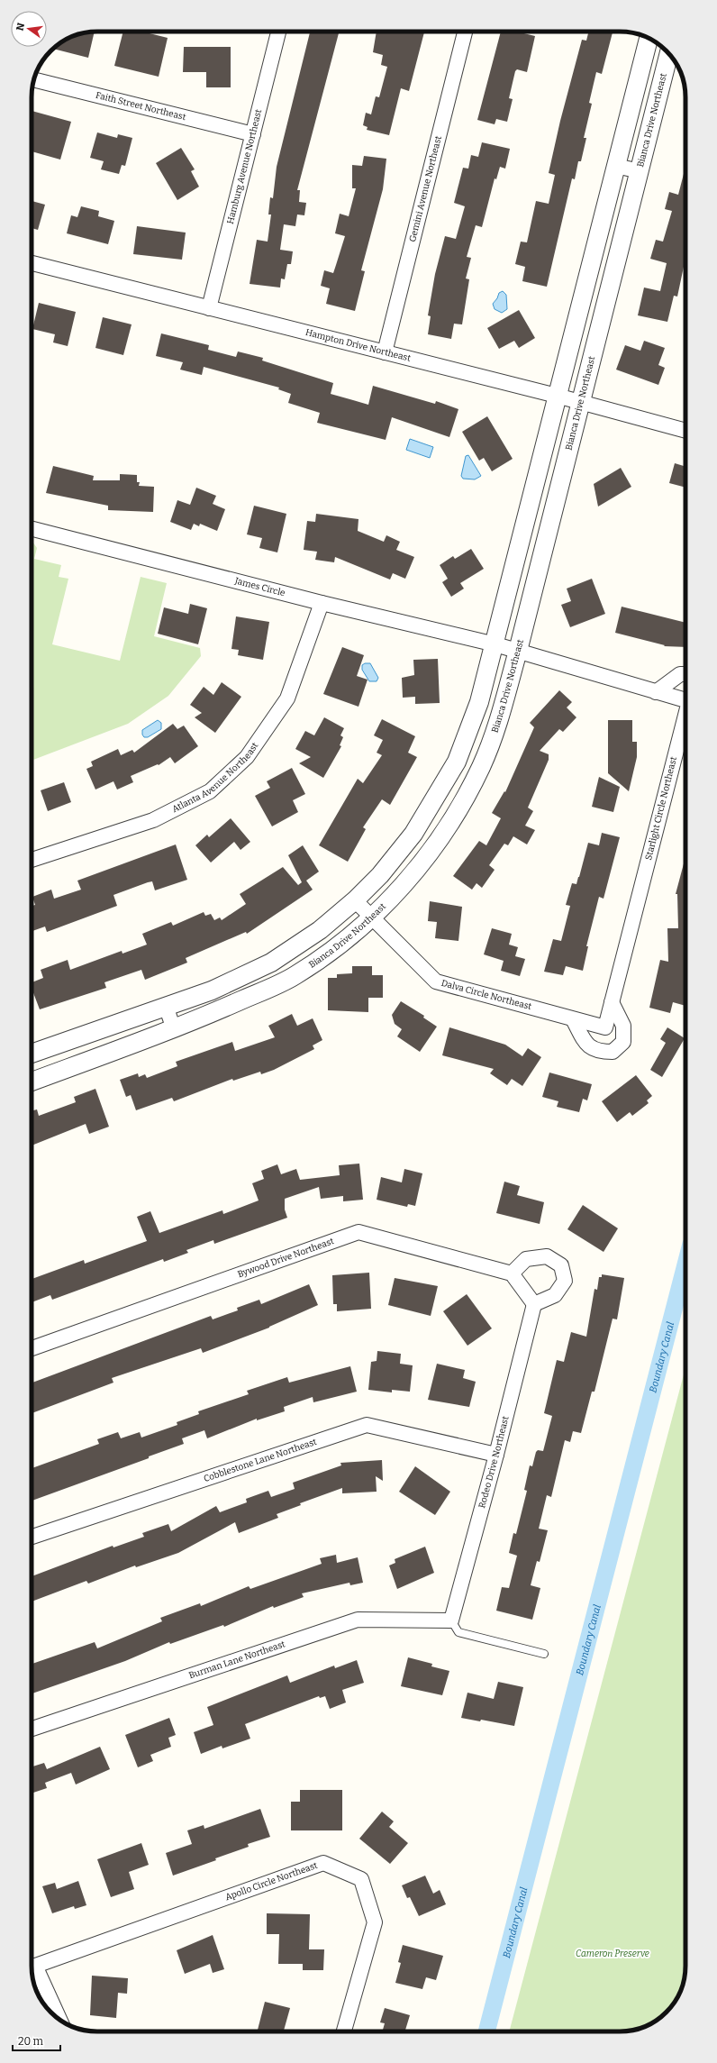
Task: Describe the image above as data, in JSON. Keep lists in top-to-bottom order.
{
  "streets": {
    "street": [
      "Faith Street Northeast",
      "Bianca Drive Northeast",
      "Hamburg Avenue Northeast",
      "Gemini Avenue Northeast",
      "Hampton Drive Northeast",
      "James Circle",
      "Atlanta Avenue Northeast",
      "Starlight Circle Northeast",
      "Dalva Circle Northeast",
      "Bywood Drive Northeast",
      "Cobblestone Lane Northeast",
      "Rodeo Drive Northeast",
      "Burman Lane Northeast",
      "Apollo Circle Northeast"
    ]
  },
  "crossings": [
    ["Faith Street Northeast", "Hamburg Avenue Northeast"],
    ["Bianca Drive Northeast", "Hampton Drive Northeast"],
    ["Bianca Drive Northeast", "Starlight Circle Northeast"],
    ["Bianca Drive Northeast", "Dalva Circle Northeast"],
    ["Hamburg Avenue Northeast", "Hampton Drive Northeast"],
    ["Gemini Avenue Northeast", "Hampton Drive Northeast"],
    ["James Circle", "Atlanta Avenue Northeast"],
    ["James Circle", "Starlight Circle Northeast"],
    ["Starlight Circle Northeast", "Dalva Circle Northeast"],
    ["Bywood Drive Northeast", "Rodeo Drive Northeast"],
    ["Cobblestone Lane Northeast", "Rodeo Drive Northeast"],
    ["Rodeo Drive Northeast", "Burman Lane Northeast"]
  ],
  "water": ["Boundary Canal"],
  "parks": ["Cameron Preserve"],
  "scale_bar": "20 m",
  "north": "left"
}
